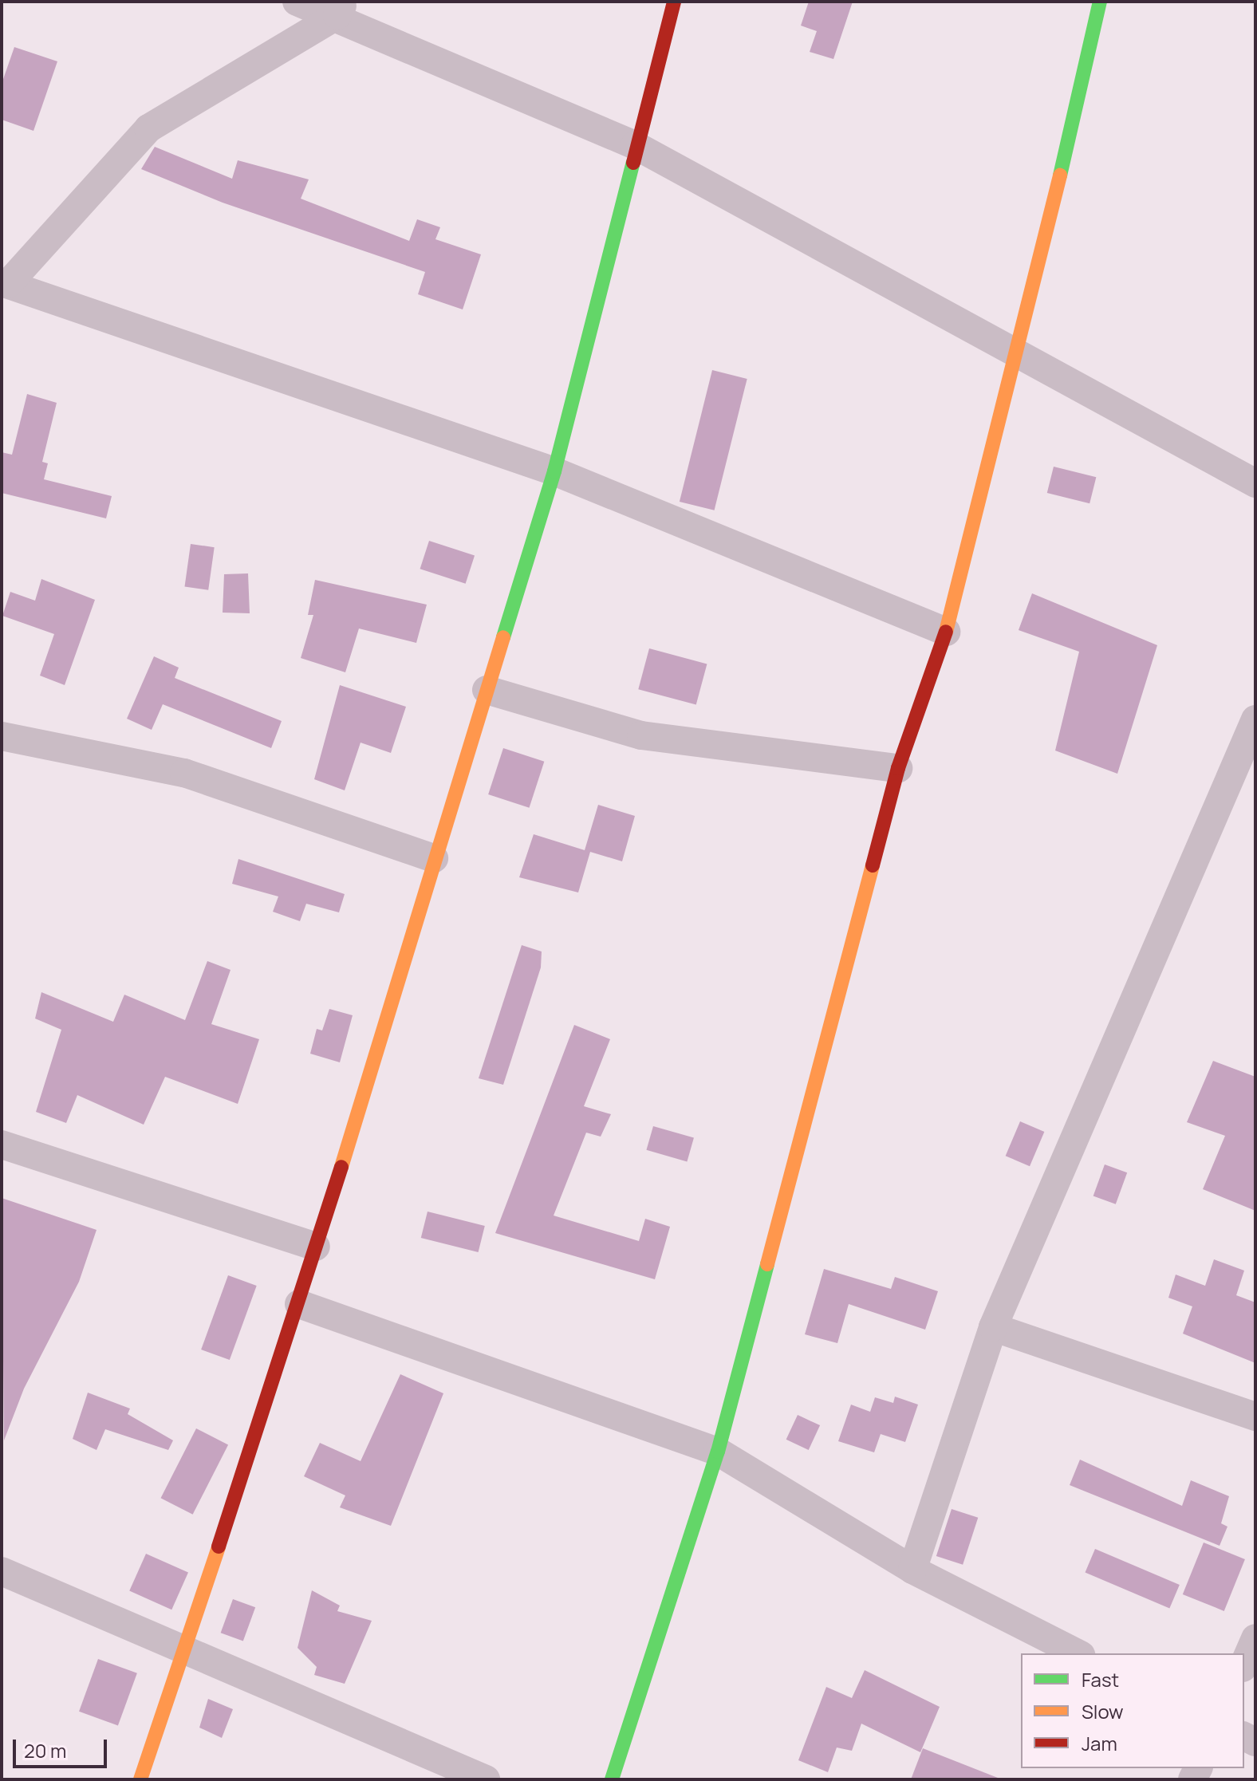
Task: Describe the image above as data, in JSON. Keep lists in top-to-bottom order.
{
  "legend": ["Fast", "Slow", "Jam"],
  "scale_bar": "20 m"
}
